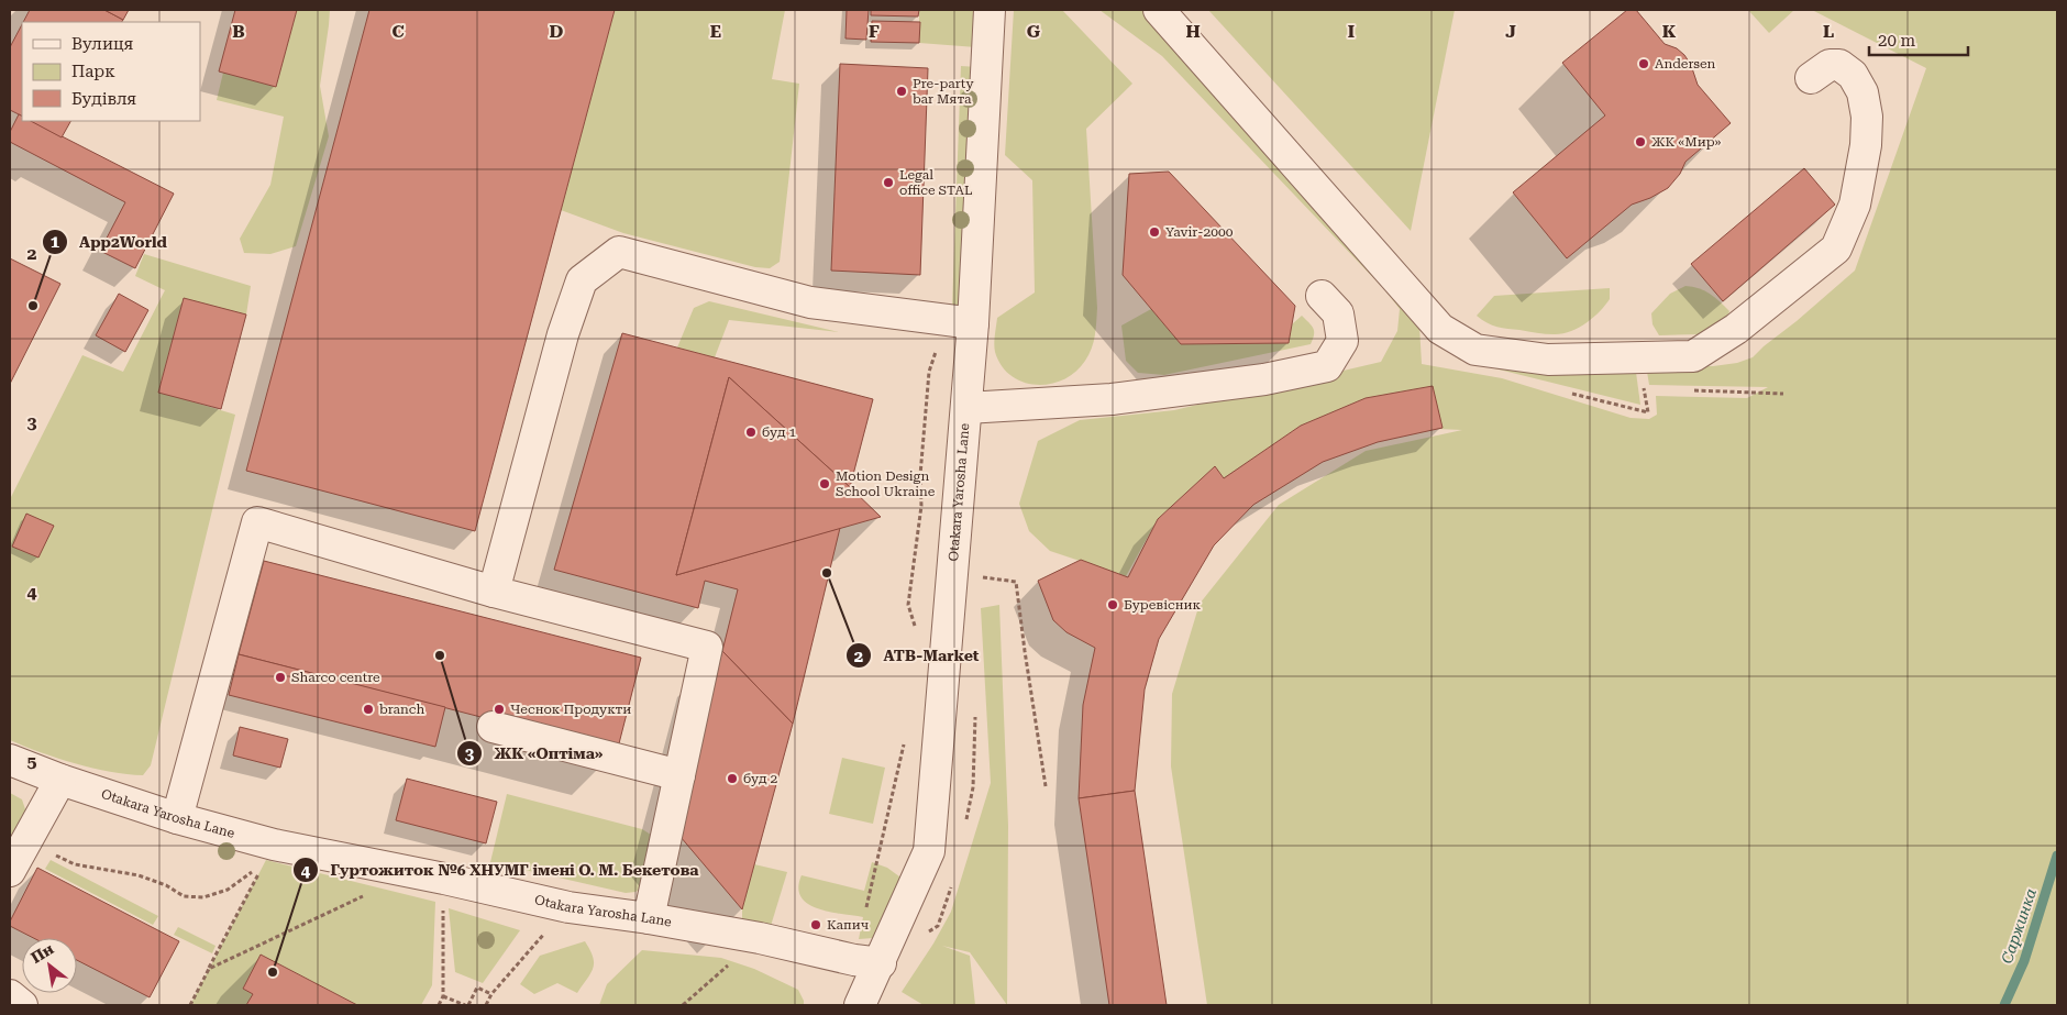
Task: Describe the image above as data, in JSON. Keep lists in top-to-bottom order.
{
  "streets": {
    "street": ["Otakara Yarosha Lane"]
  },
  "water": ["Саржинка"],
  "places": [
    "Andersen",
    "Pre-party bar Мята",
    "ЖК «Мир»",
    "Legal office STAL",
    "Yavir-2000",
    "App2World",
    "буд 1",
    "Motion Design School Ukraine",
    "ATB-Market",
    "Буревісник",
    "ЖК «Оптіма»",
    "Sharco centre",
    "branch",
    "Чеснок Продукти",
    "буд 2",
    "Капич",
    "Гуртожиток №6 ХНУМГ імені О. М. Бекетова"
  ],
  "legend": ["Вулиця", "Парк", "Будівля"],
  "scale_bar": "20 m",
  "north": "top left",
  "grid": {
    "columns": [
      "B",
      "C",
      "D",
      "E",
      "F",
      "G",
      "H",
      "I",
      "J",
      "K",
      "L"
    ],
    "rows": [
      "2",
      "3",
      "4",
      "5"
    ]
  }
}
